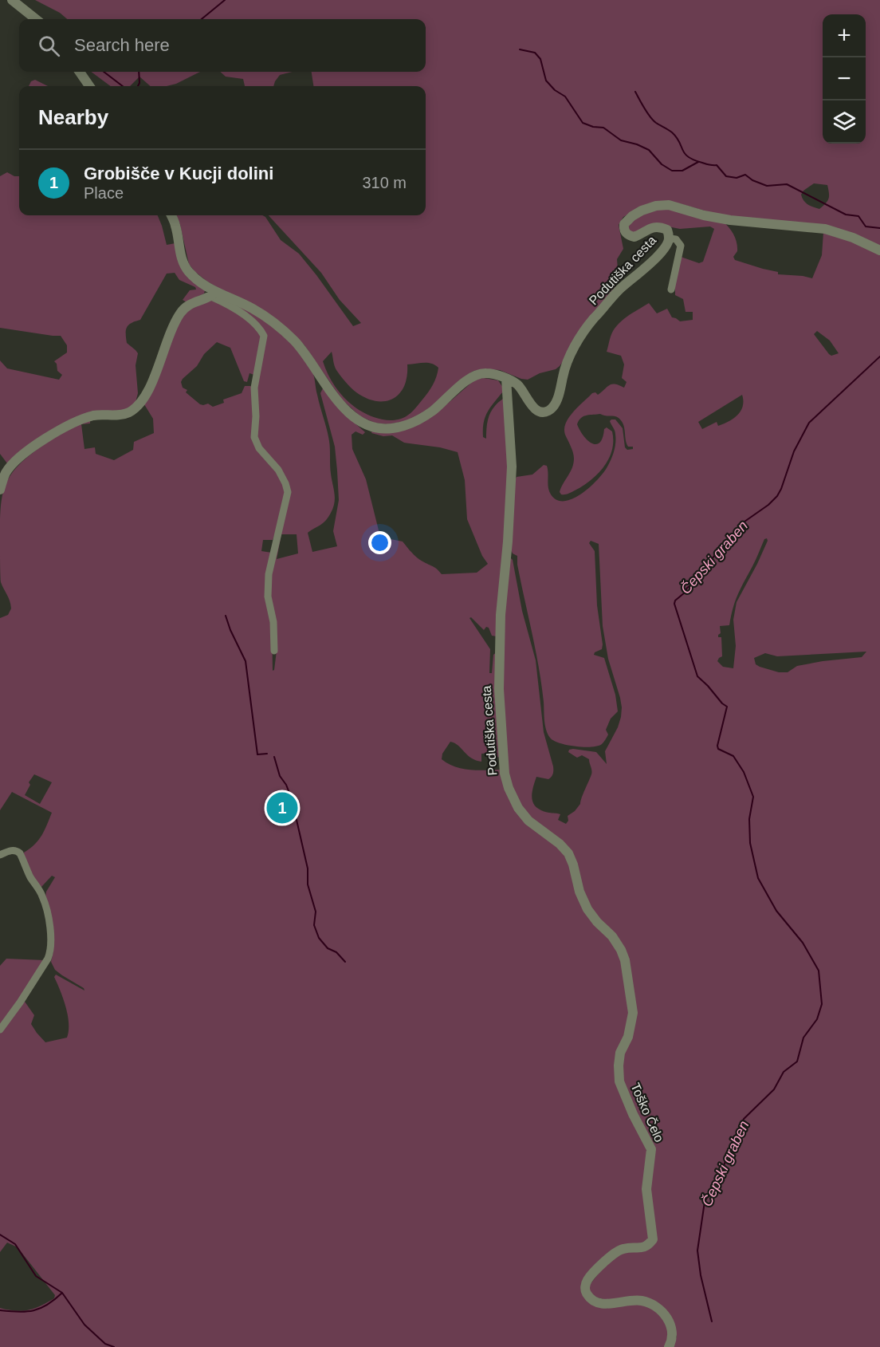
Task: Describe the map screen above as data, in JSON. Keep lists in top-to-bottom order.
{
  "streets": {
    "street": ["Podutiška cesta", "Toško Čelo"]
  },
  "crossings": [
    ["Podutiška cesta", "Toško Čelo"]
  ],
  "water": ["Čepski graben"],
  "page": {
    "map_buttons": ["+", "−"],
    "search": "Search here",
    "heading": "Nearby",
    "list": [
      {
        "mark": "1",
        "name": "Grobišče v Kucji dolini",
        "note": "Place",
        "value": "310 m"
      }
    ],
    "pins": "1"
  }
}
